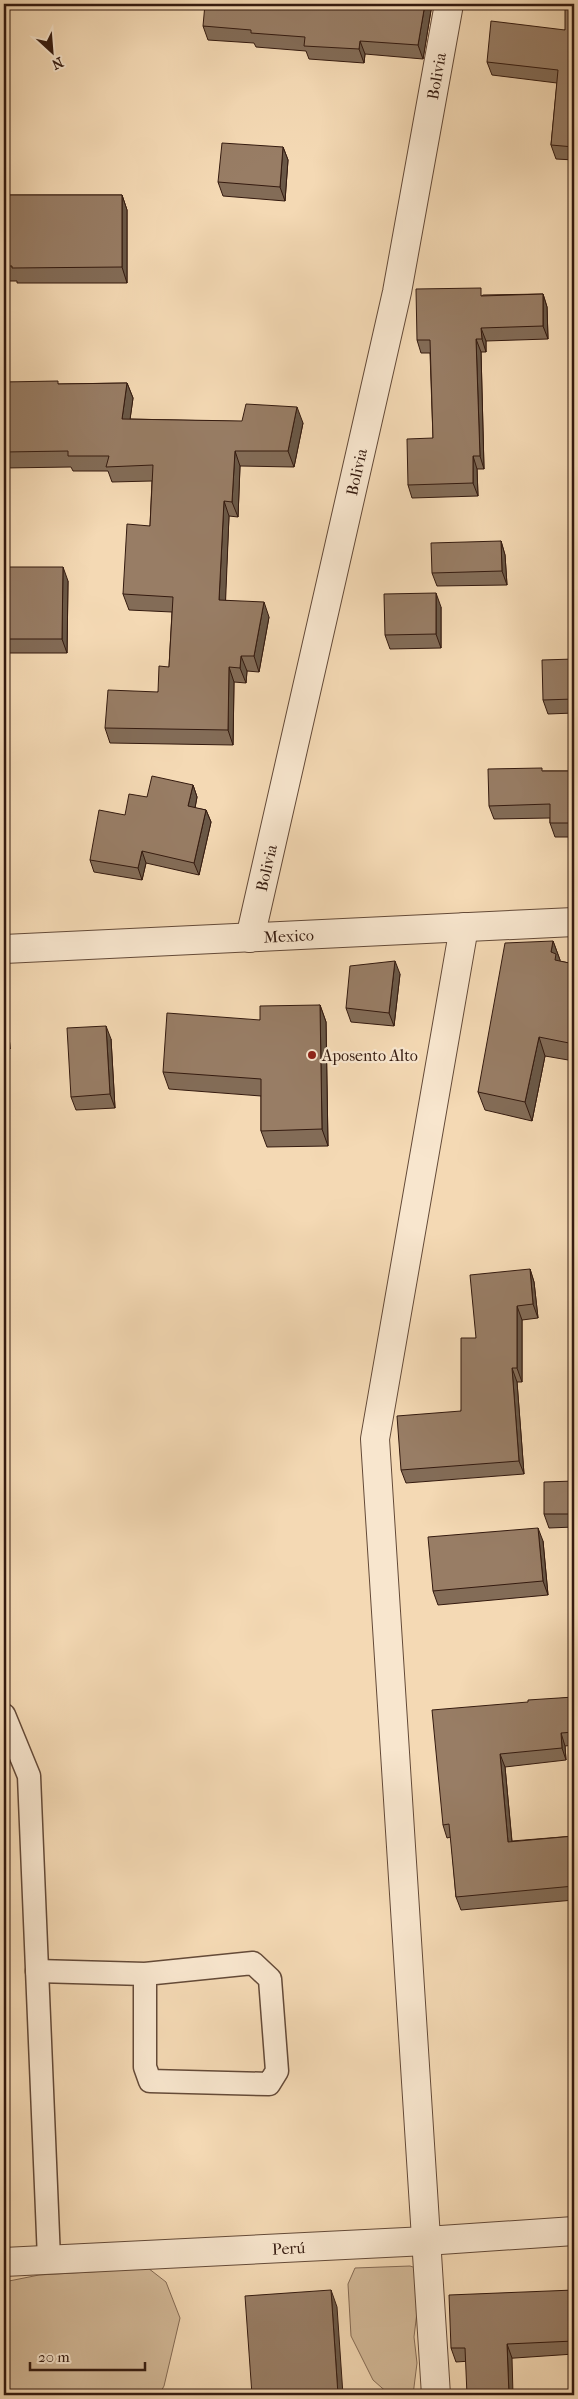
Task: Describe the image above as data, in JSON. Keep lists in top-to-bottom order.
{
  "streets": {
    "street": ["Bolivia", "Mexico", "Perú"]
  },
  "crossings": [
    ["Bolivia", "Mexico"]
  ],
  "places": ["Aposento Alto"],
  "scale_bar": "20 m",
  "north": "bottom right"
}
